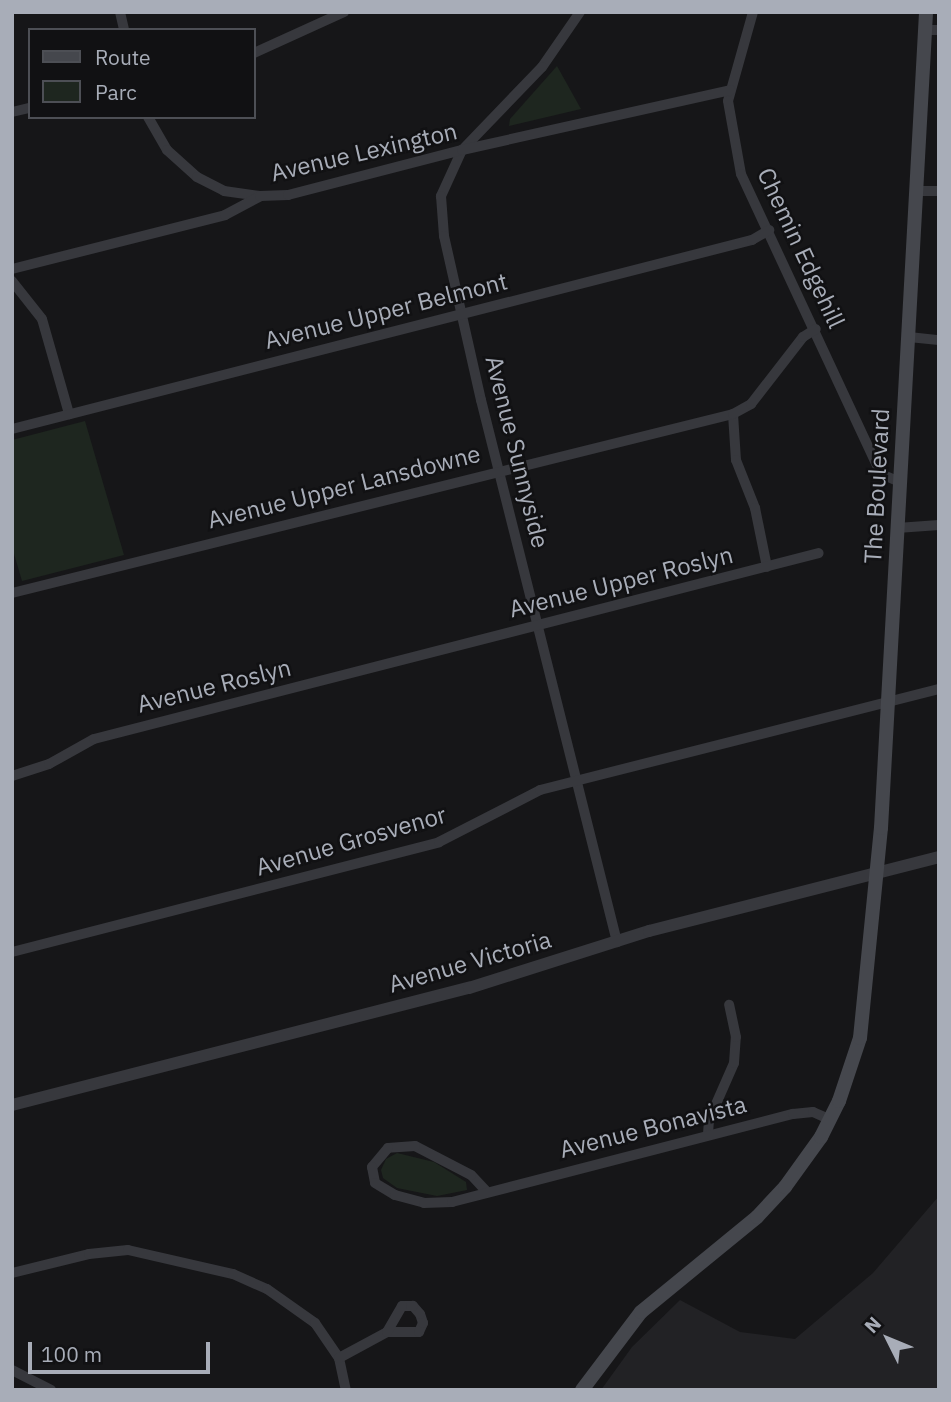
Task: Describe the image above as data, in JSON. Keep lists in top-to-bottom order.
{
  "streets": {
    "main road": ["The Boulevard"],
    "street": [
      "Avenue Lexington",
      "Chemin Edgehill",
      "Avenue Upper Belmont",
      "Avenue Sunnyside",
      "Avenue Upper Lansdowne",
      "Avenue Upper Roslyn",
      "Avenue Roslyn",
      "Avenue Grosvenor",
      "Avenue Victoria",
      "Avenue Bonavista"
    ]
  },
  "crossings": [
    ["Avenue Lexington", "Chemin Edgehill"],
    ["Avenue Lexington", "Avenue Sunnyside"],
    ["Chemin Edgehill", "Avenue Upper Belmont"],
    ["Chemin Edgehill", "The Boulevard"],
    ["Chemin Edgehill", "Avenue Upper Lansdowne"],
    ["Avenue Upper Belmont", "Avenue Sunnyside"],
    ["Avenue Sunnyside", "Avenue Upper Lansdowne"],
    ["Avenue Sunnyside", "Avenue Upper Roslyn"],
    ["Avenue Sunnyside", "Avenue Grosvenor"],
    ["Avenue Sunnyside", "Avenue Victoria"],
    ["The Boulevard", "Avenue Grosvenor"],
    ["The Boulevard", "Avenue Victoria"],
    ["The Boulevard", "Avenue Bonavista"],
    ["Avenue Upper Roslyn", "Avenue Roslyn"]
  ],
  "legend": ["Route", "Parc"],
  "scale_bar": "100 m",
  "north": "top left"
}
